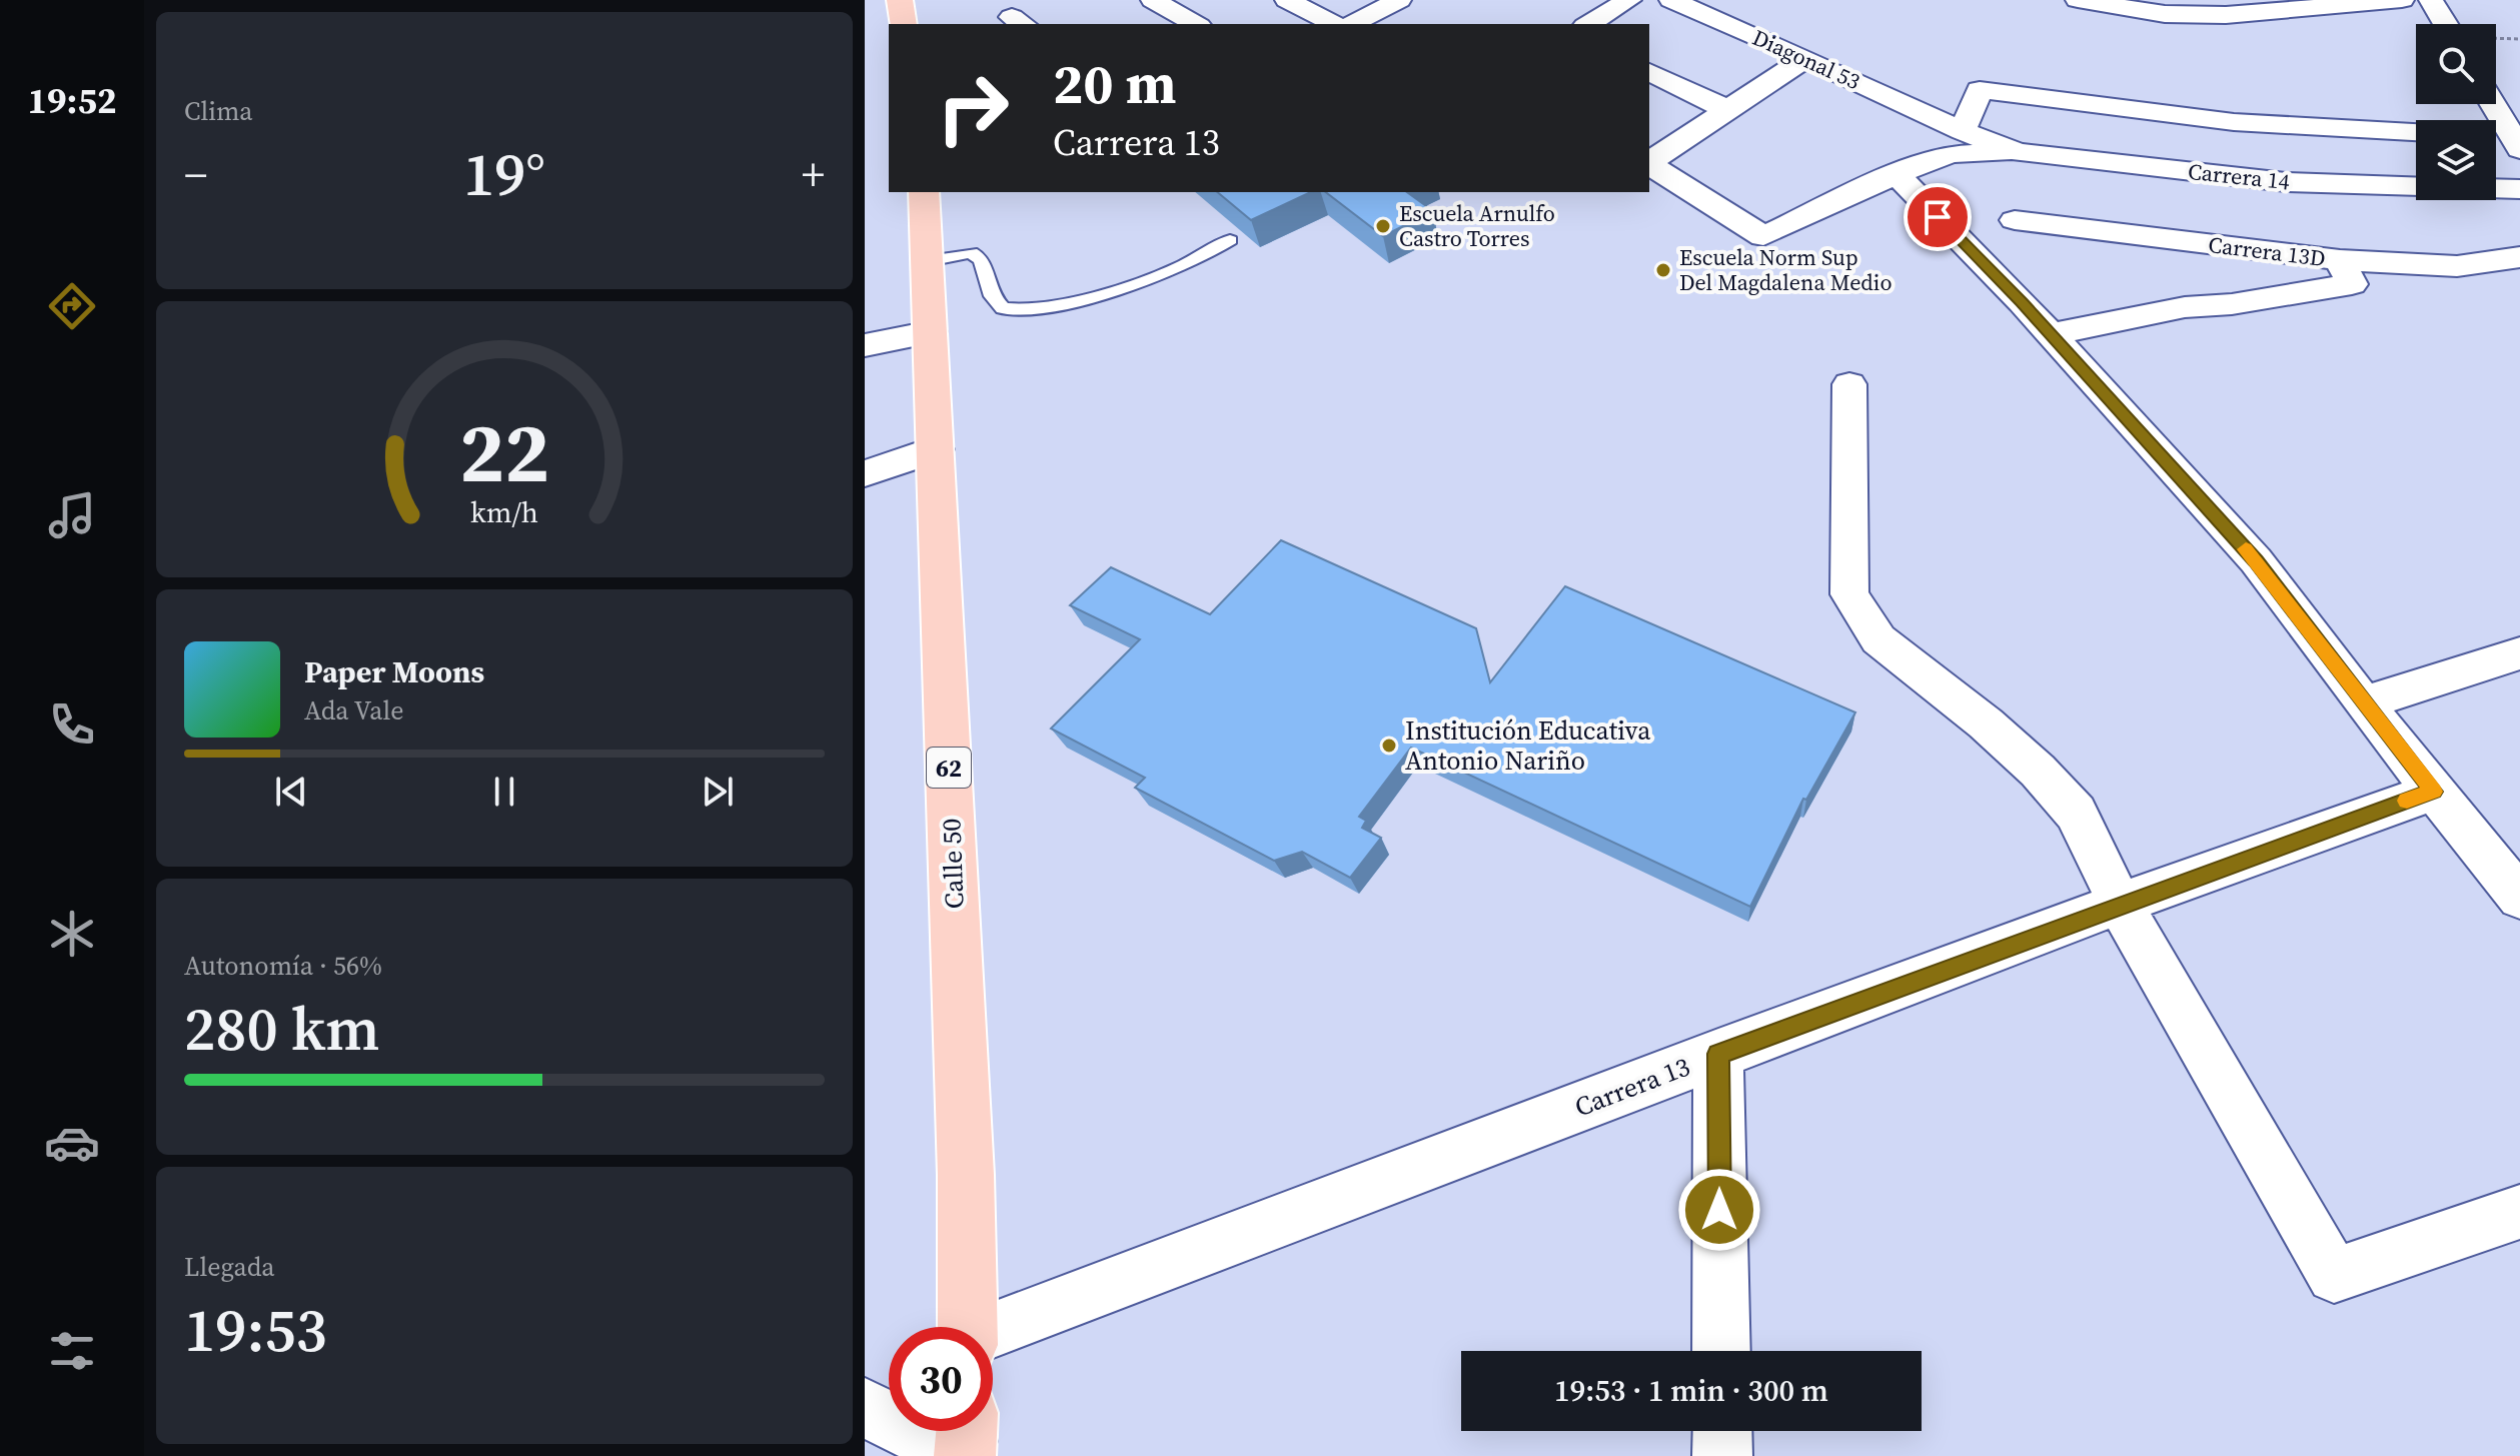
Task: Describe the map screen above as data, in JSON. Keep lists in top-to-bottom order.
{
  "streets": {
    "main road": ["62", "Calle 50"],
    "street": [
      "Diagonal 53",
      "Carrera 14",
      "Carrera 13D",
      "Carrera 13"
    ]
  },
  "crossings": [
    ["Diagonal 53", "Carrera 14"]
  ],
  "places": ["Escuela Arnulfo Castro Torres", "Escuela Norm Sup Del Magdalena Medio", "Institución Educativa Antonio Nariño"],
  "page": {
    "tabs": "19:52",
    "tile": [
      "Clima",
      ["Autonomía · 56%", "280 km"],
      ["Llegada", "19:53"]
    ],
    "turn": ["20 m", "Carrera 13"],
    "heat": ["−", "19°", "+"],
    "song": ["Paper Moons", "Ada Vale"],
    "limit": "30",
    "trip": "19:53 · 1 min · 300 m",
    "gauge": ["22", "km/h"]
  }
}
